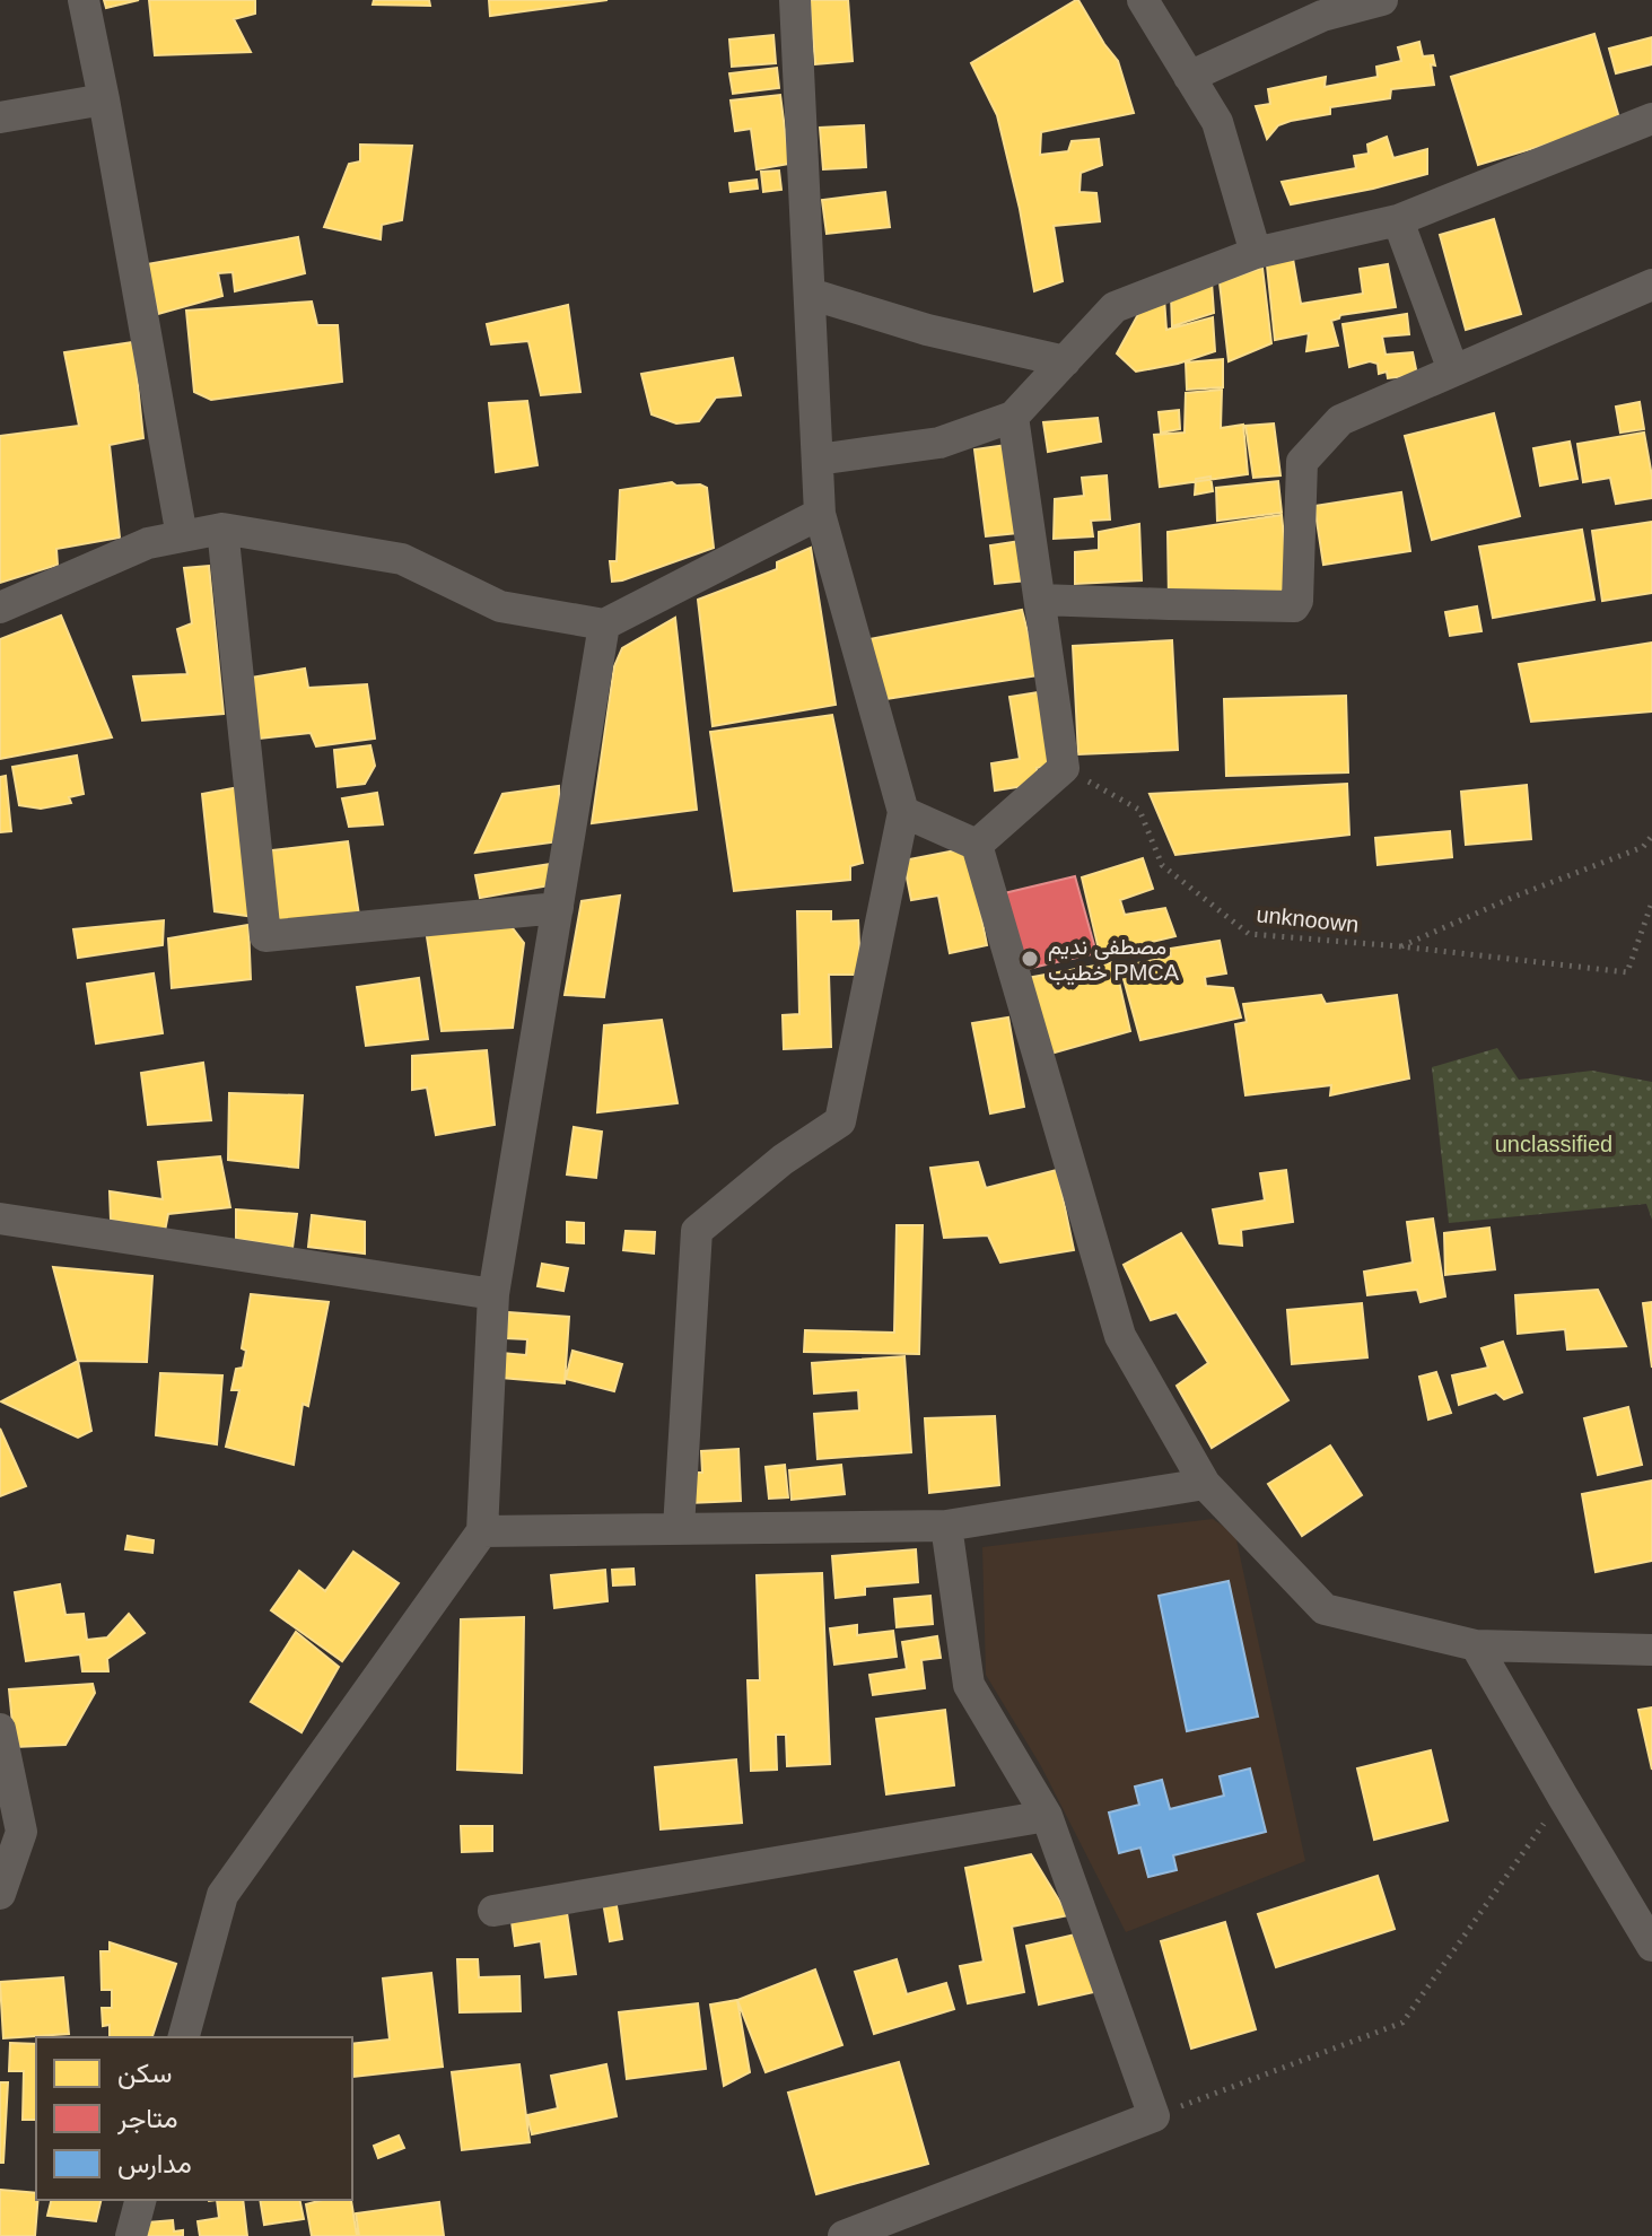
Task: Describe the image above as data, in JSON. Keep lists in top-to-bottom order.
{
  "streets": {
    "path": ["unknoown"]
  },
  "parks": ["unclassified"],
  "places": ["مصطفى نديم خطيب PMCA"],
  "legend": ["سكن", "متاجر", "مدارس"]
}
